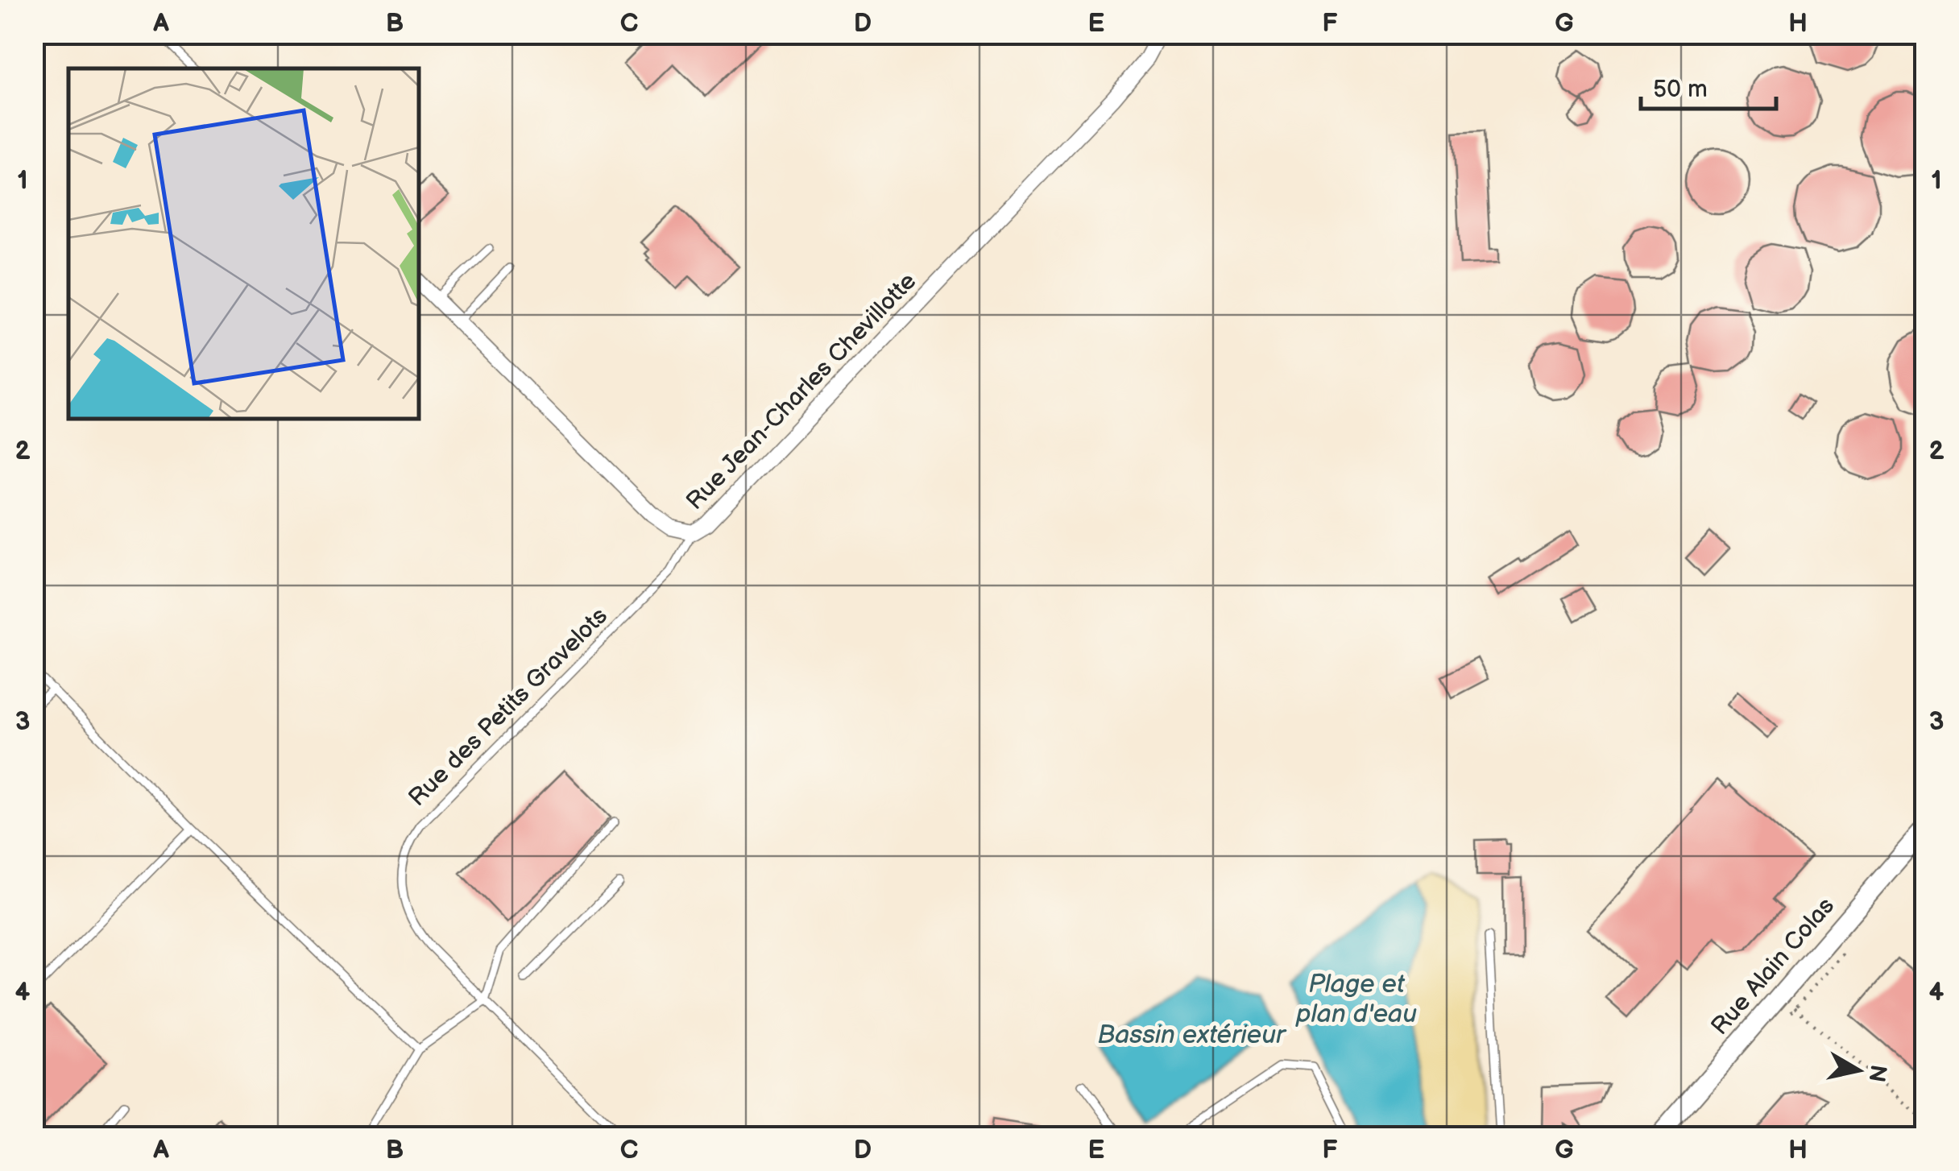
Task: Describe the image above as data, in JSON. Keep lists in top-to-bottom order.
{
  "streets": {
    "street": ["Rue Jean-Charles Chevillotte", "Rue Alain Colas"],
    "lane": ["Rue des Petits Gravelots"]
  },
  "crossings": [
    ["Rue Jean-Charles Chevillotte", "Rue des Petits Gravelots"]
  ],
  "water": ["Plage et plan d'eau", "Bassin extérieur"],
  "scale_bar": "50 m",
  "north": "right",
  "grid": {
    "columns": [
      "A",
      "B",
      "C",
      "D",
      "E",
      "F",
      "G",
      "H"
    ],
    "rows": [
      "1",
      "2",
      "3",
      "4"
    ]
  }
}
